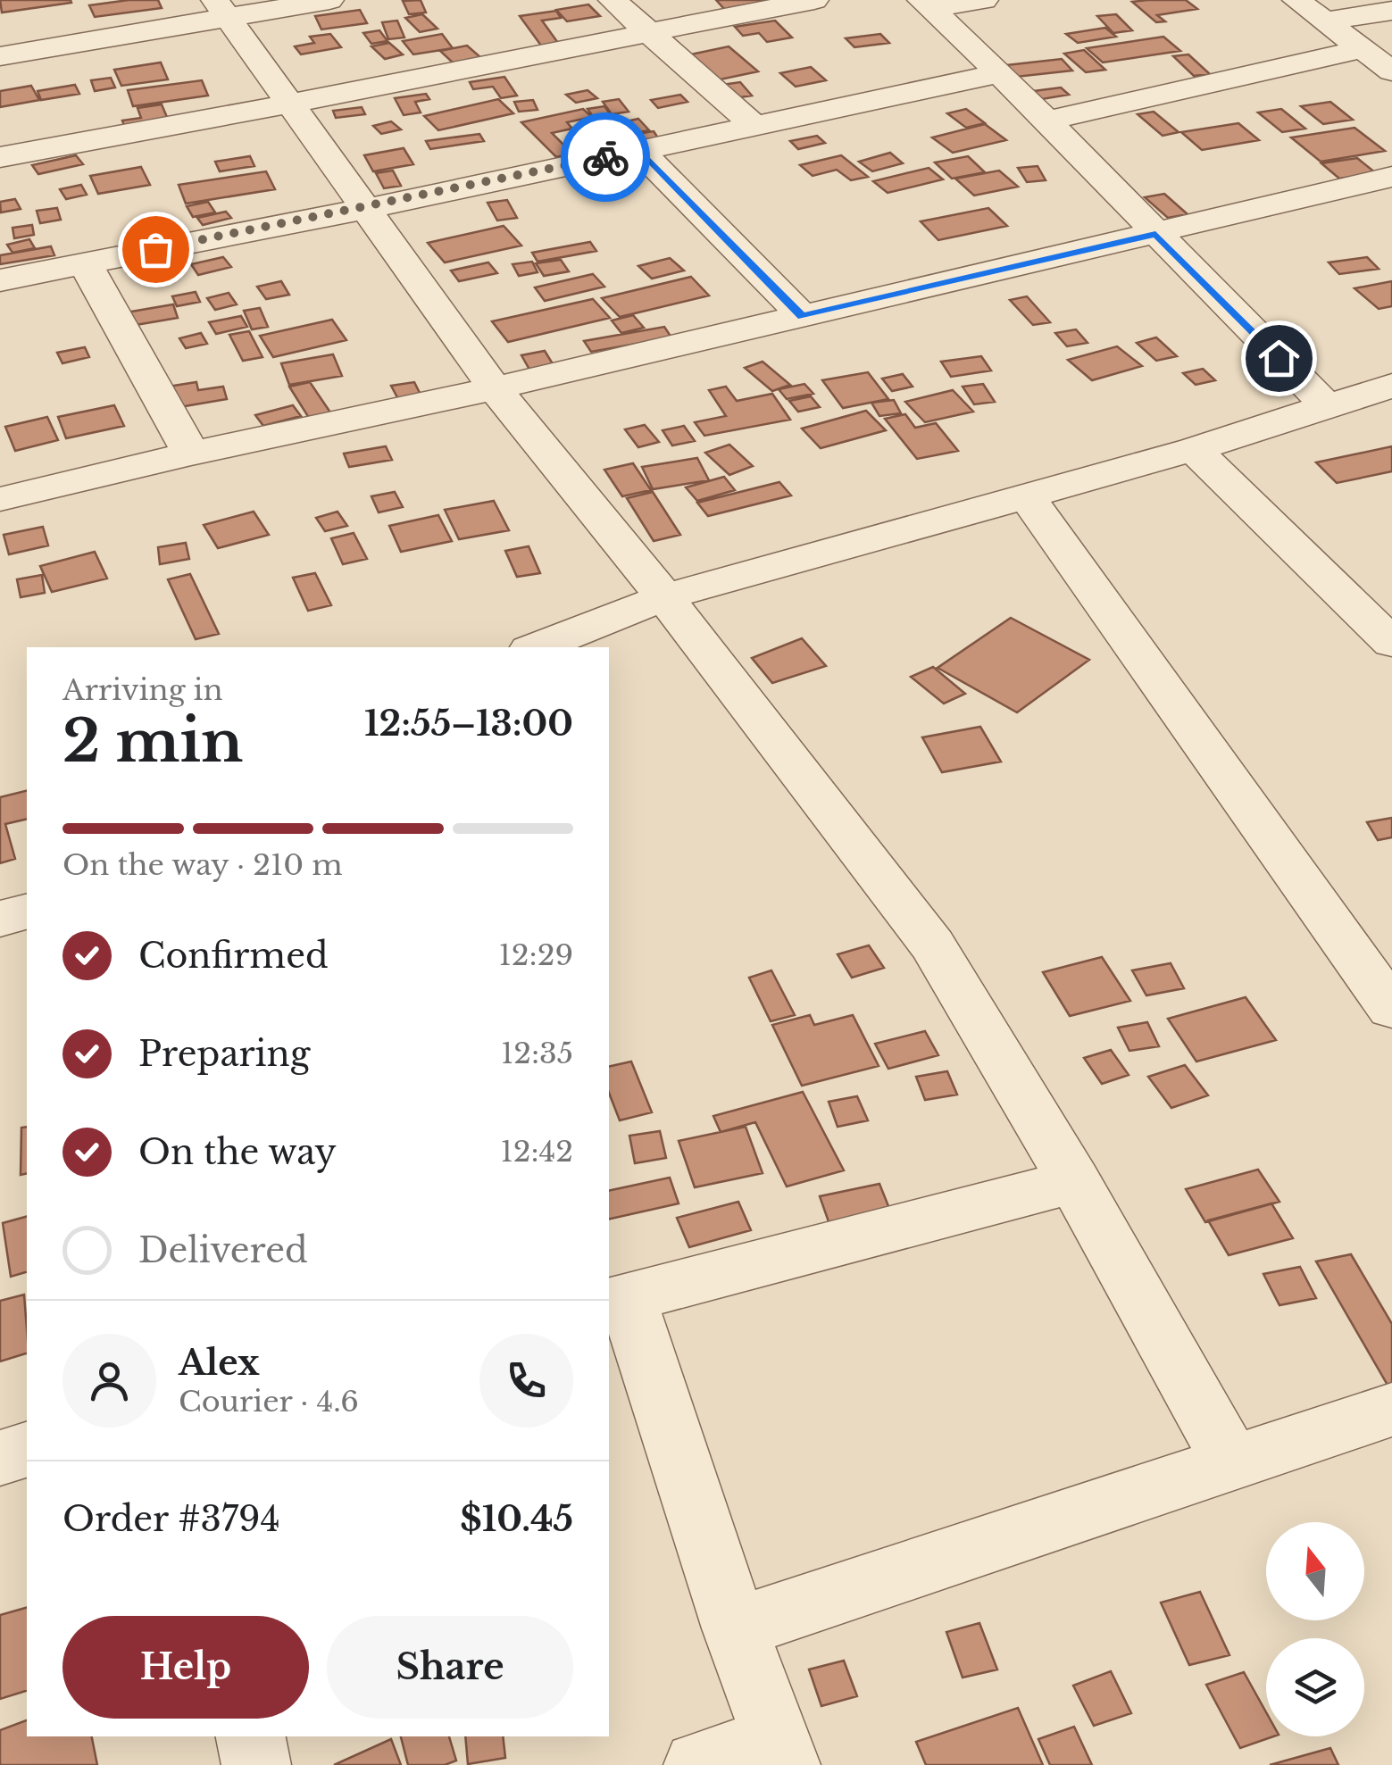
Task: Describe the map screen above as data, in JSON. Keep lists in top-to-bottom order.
{
  "north": "top",
  "page": {
    "heading": ["2 min", "Arriving in", "12:55–13:00"],
    "panel": [
      "Alex",
      "Courier · 4.6",
      "Order #3794",
      "$10.45"
    ],
    "bar": "On the way · 210 m",
    "list": [
      ["Confirmed", "12:29"],
      ["Preparing", "12:35"],
      ["On the way", "12:42"],
      "Delivered"
    ],
    "buttons": ["Help", "Share"]
  }
}
